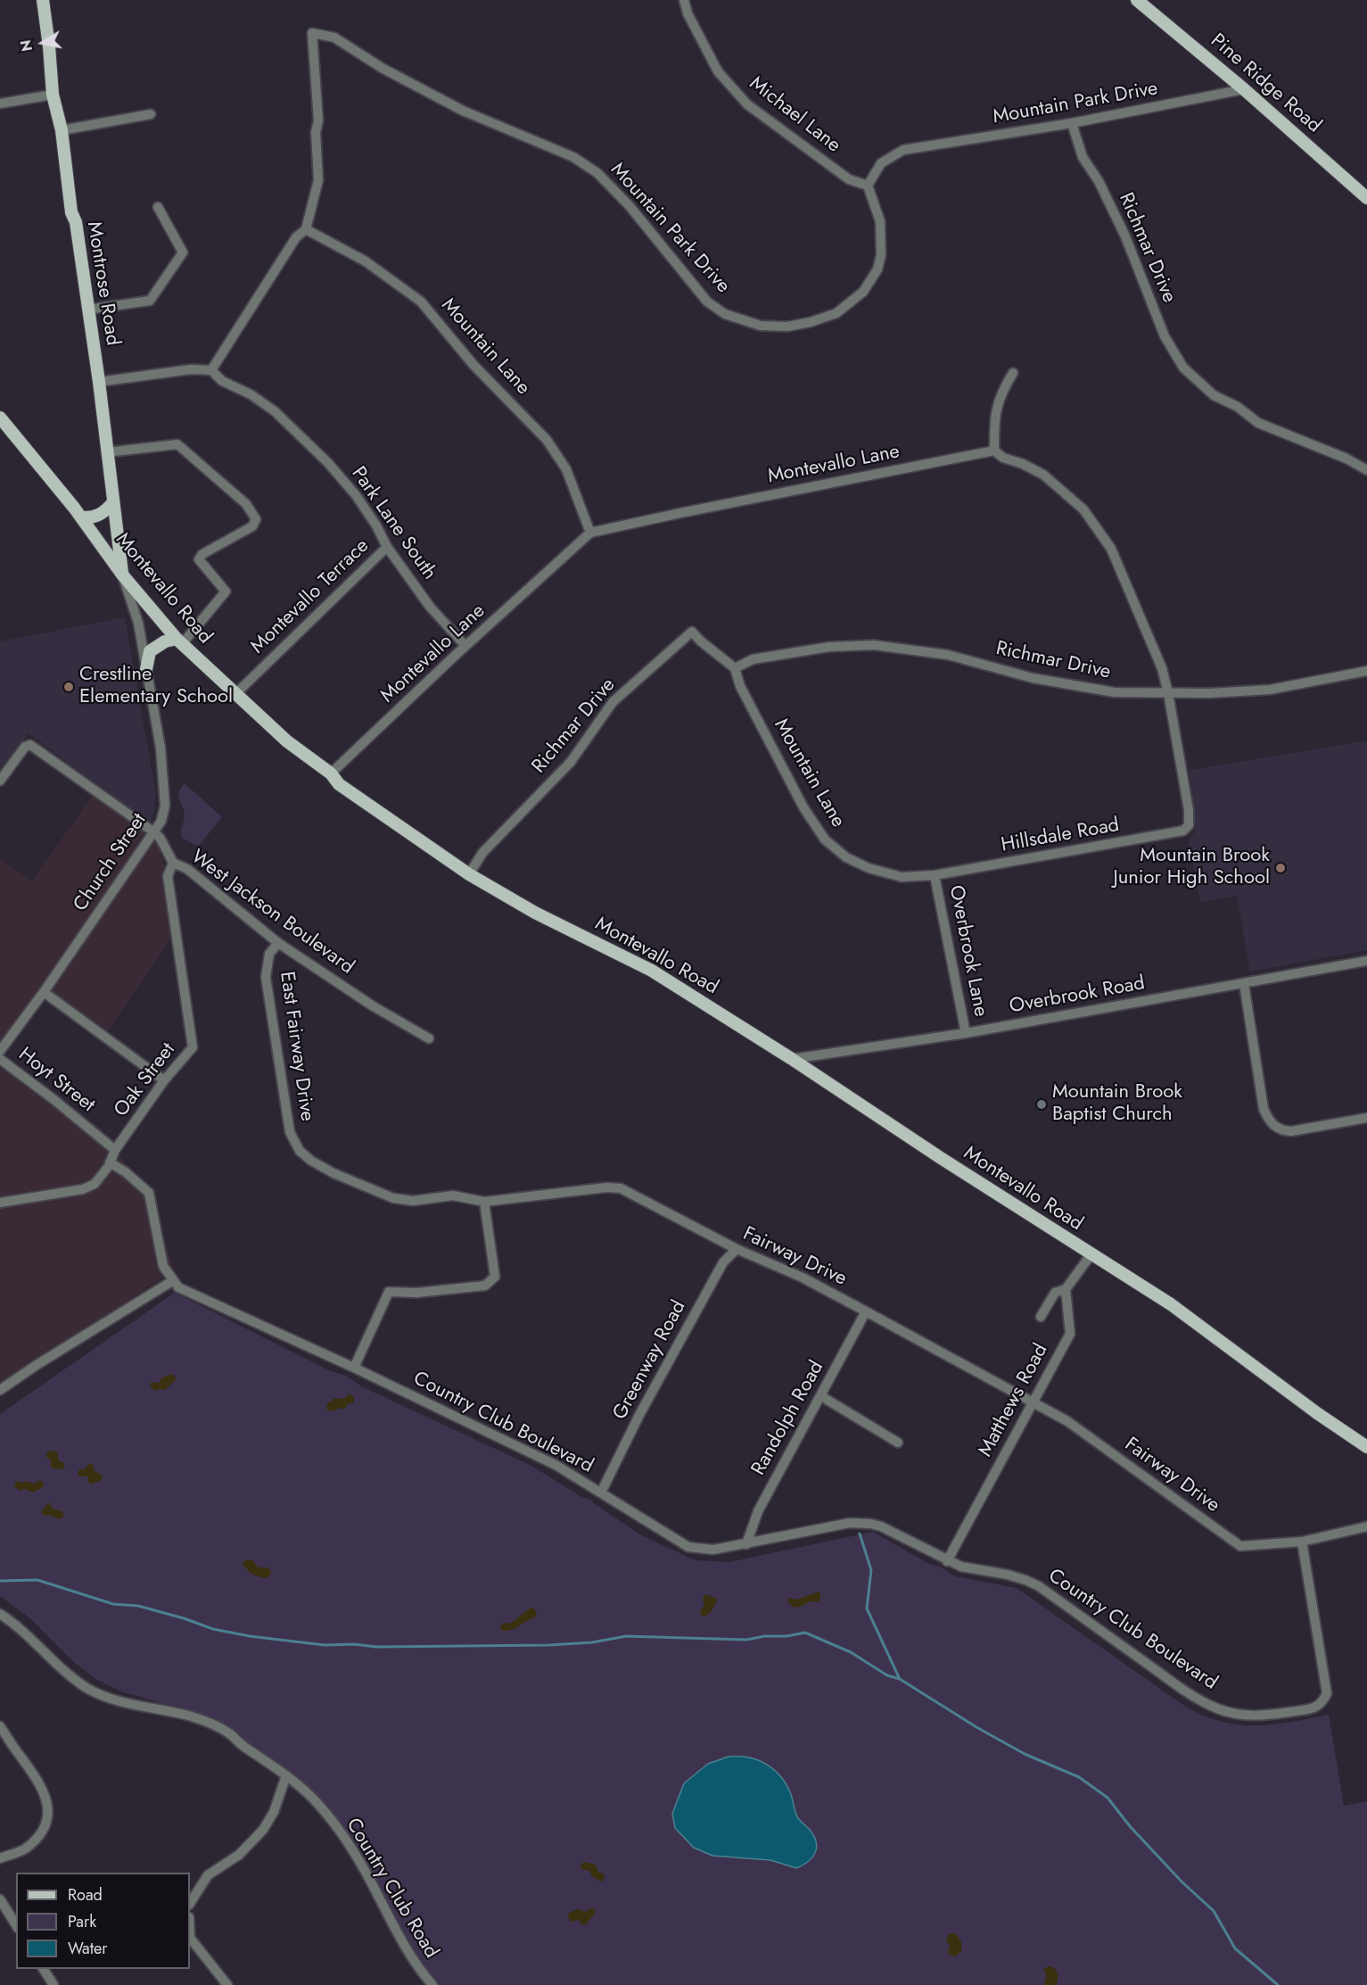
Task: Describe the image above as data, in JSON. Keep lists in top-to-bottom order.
{
  "streets": {
    "main road": ["Pine Ridge Road", "Montrose Road", "Montevallo Road"],
    "street": [
      "Mountain Park Drive",
      "Michael Lane",
      "Richmar Drive",
      "Mountain Lane",
      "Montevallo Lane",
      "Park Lane South",
      "Montevallo Terrace",
      "Hillsdale Road",
      "Church Street",
      "West Jackson Boulevard",
      "Overbrook Lane",
      "Overbrook Road",
      "East Fairway Drive",
      "Hoyt Street",
      "Oak Street",
      "Fairway Drive",
      "Greenway Road",
      "Matthews Road",
      "Randolph Road",
      "Country Club Boulevard",
      "Country Club Road"
    ]
  },
  "crossings": [
    ["Pine Ridge Road", "Mountain Park Drive"],
    ["Mountain Park Drive", "Michael Lane"],
    ["Mountain Park Drive", "Richmar Drive"],
    ["Mountain Park Drive", "Mountain Lane"],
    ["Mountain Park Drive", "Park Lane South"],
    ["Richmar Drive", "Mountain Lane"],
    ["Richmar Drive", "Montevallo Road"],
    ["Richmar Drive", "Hillsdale Road"],
    ["Montrose Road", "Montevallo Road"],
    ["Montrose Road", "Church Street"],
    ["Mountain Lane", "Montevallo Lane"],
    ["Mountain Lane", "Hillsdale Road"],
    ["Mountain Lane", "Overbrook Lane"],
    ["Montevallo Lane", "Park Lane South"],
    ["Montevallo Lane", "Montevallo Road"],
    ["Park Lane South", "Montevallo Terrace"],
    ["Montevallo Road", "Montevallo Terrace"],
    ["Montevallo Road", "Church Street"],
    ["Montevallo Road", "Overbrook Road"],
    ["Hillsdale Road", "Overbrook Lane"],
    ["Church Street", "West Jackson Boulevard"],
    ["West Jackson Boulevard", "East Fairway Drive"],
    ["West Jackson Boulevard", "Oak Street"],
    ["Overbrook Lane", "Overbrook Road"],
    ["East Fairway Drive", "Fairway Drive"],
    ["Hoyt Street", "Oak Street"],
    ["Fairway Drive", "Greenway Road"],
    ["Fairway Drive", "Matthews Road"],
    ["Fairway Drive", "Randolph Road"],
    ["Fairway Drive", "Country Club Boulevard"],
    ["Greenway Road", "Country Club Boulevard"],
    ["Matthews Road", "Country Club Boulevard"],
    ["Randolph Road", "Country Club Boulevard"]
  ],
  "places": ["Crestline Elementary School", "Mountain Brook Junior High School", "Mountain Brook Baptist Church"],
  "legend": ["Road", "Park", "Water"],
  "north": "left"
}
